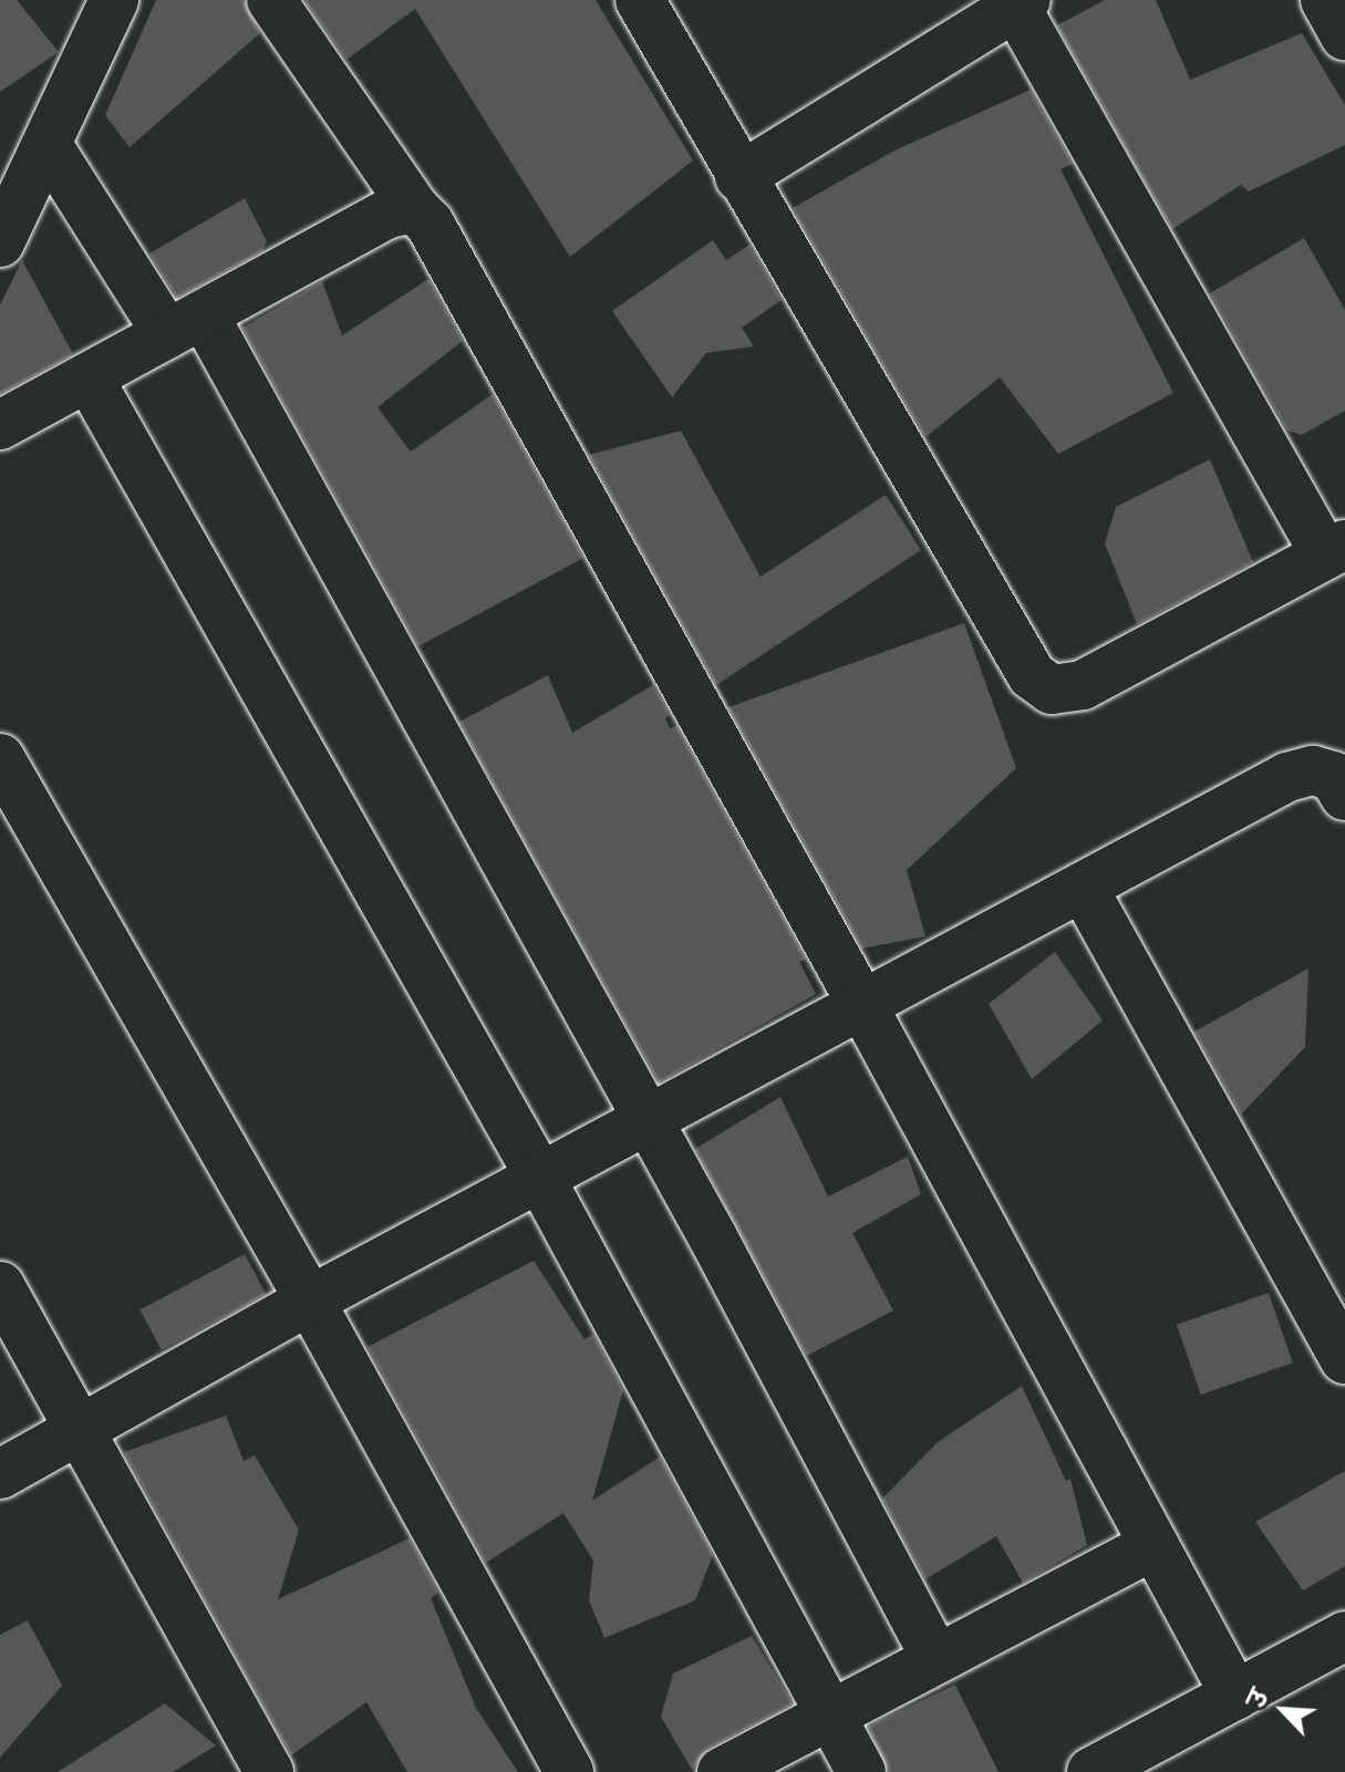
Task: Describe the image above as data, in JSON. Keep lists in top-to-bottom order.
{
  "north": "top left"
}
